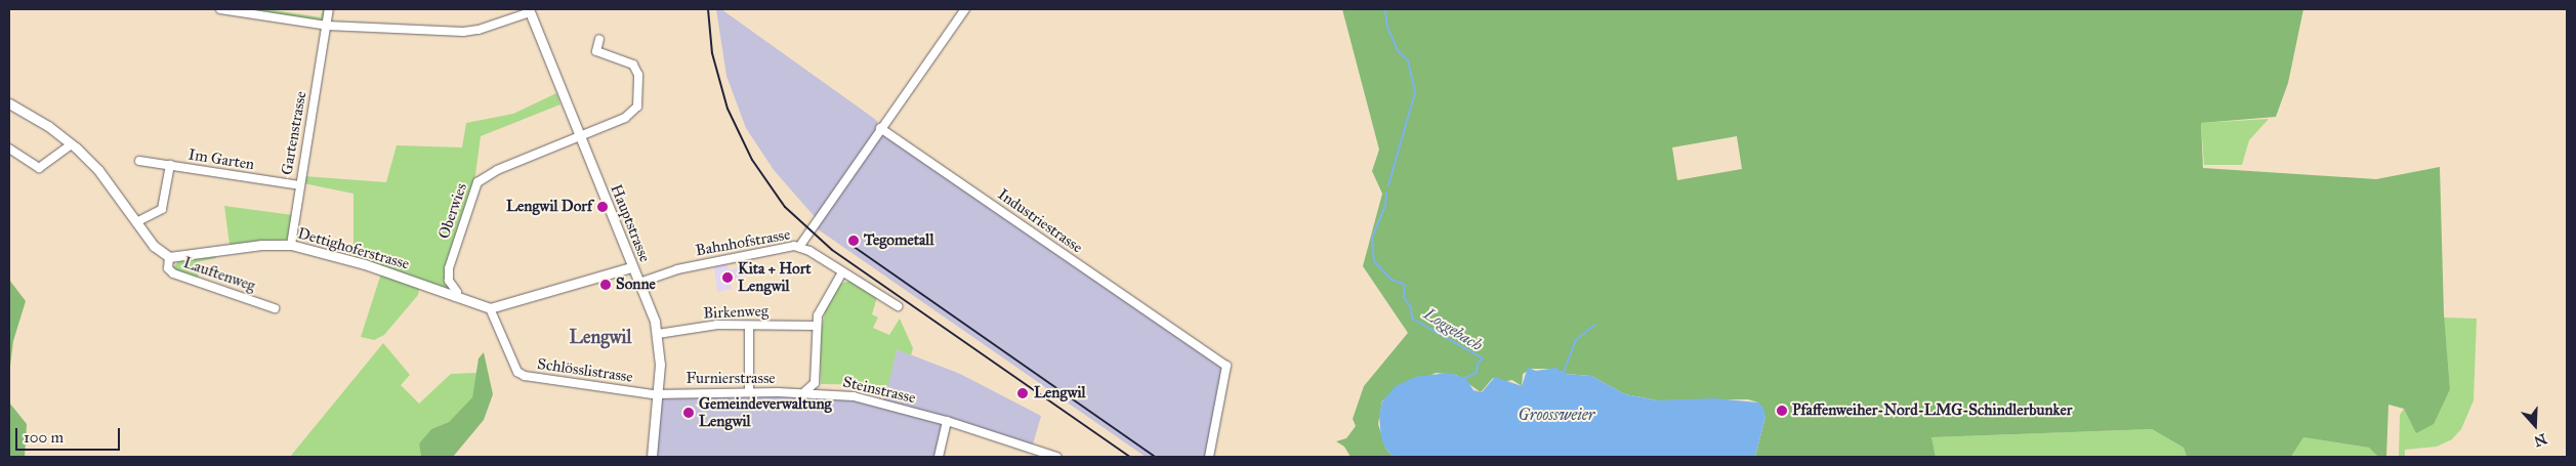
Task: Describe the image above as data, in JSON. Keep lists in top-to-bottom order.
{
  "streets": {
    "street": [
      "Gartenstrasse",
      "Im Garten",
      "Oberwies",
      "Industriestrasse",
      "Hauptstrasse",
      "Bahnhofstrasse",
      "Dettighoferstrasse",
      "Lauftenweg",
      "Birkenweg",
      "Schlösslistrasse",
      "Furnierstrasse",
      "Steinstrasse"
    ]
  },
  "crossings": [
    ["Gartenstrasse", "Im Garten"],
    ["Gartenstrasse", "Dettighoferstrasse"],
    ["Oberwies", "Hauptstrasse"],
    ["Oberwies", "Dettighoferstrasse"],
    ["Hauptstrasse", "Bahnhofstrasse"],
    ["Hauptstrasse", "Birkenweg"],
    ["Hauptstrasse", "Schlösslistrasse"],
    ["Hauptstrasse", "Furnierstrasse"],
    ["Dettighoferstrasse", "Lauftenweg"],
    ["Dettighoferstrasse", "Schlösslistrasse"],
    ["Schlösslistrasse", "Furnierstrasse"],
    ["Furnierstrasse", "Steinstrasse"]
  ],
  "districts": ["Lengwil"],
  "water": ["Loggebach", "Groossweier"],
  "places": [
    "Lengwil Dorf",
    "Tegometall",
    "Kita + Hort Lengwil",
    "Sonne",
    "Lengwil",
    "Pfaffenweiher-Nord-LMG-Schindlerbunker",
    "Gemeindeverwaltung Lengwil"
  ],
  "scale_bar": "100 m",
  "north": "bottom"
}
